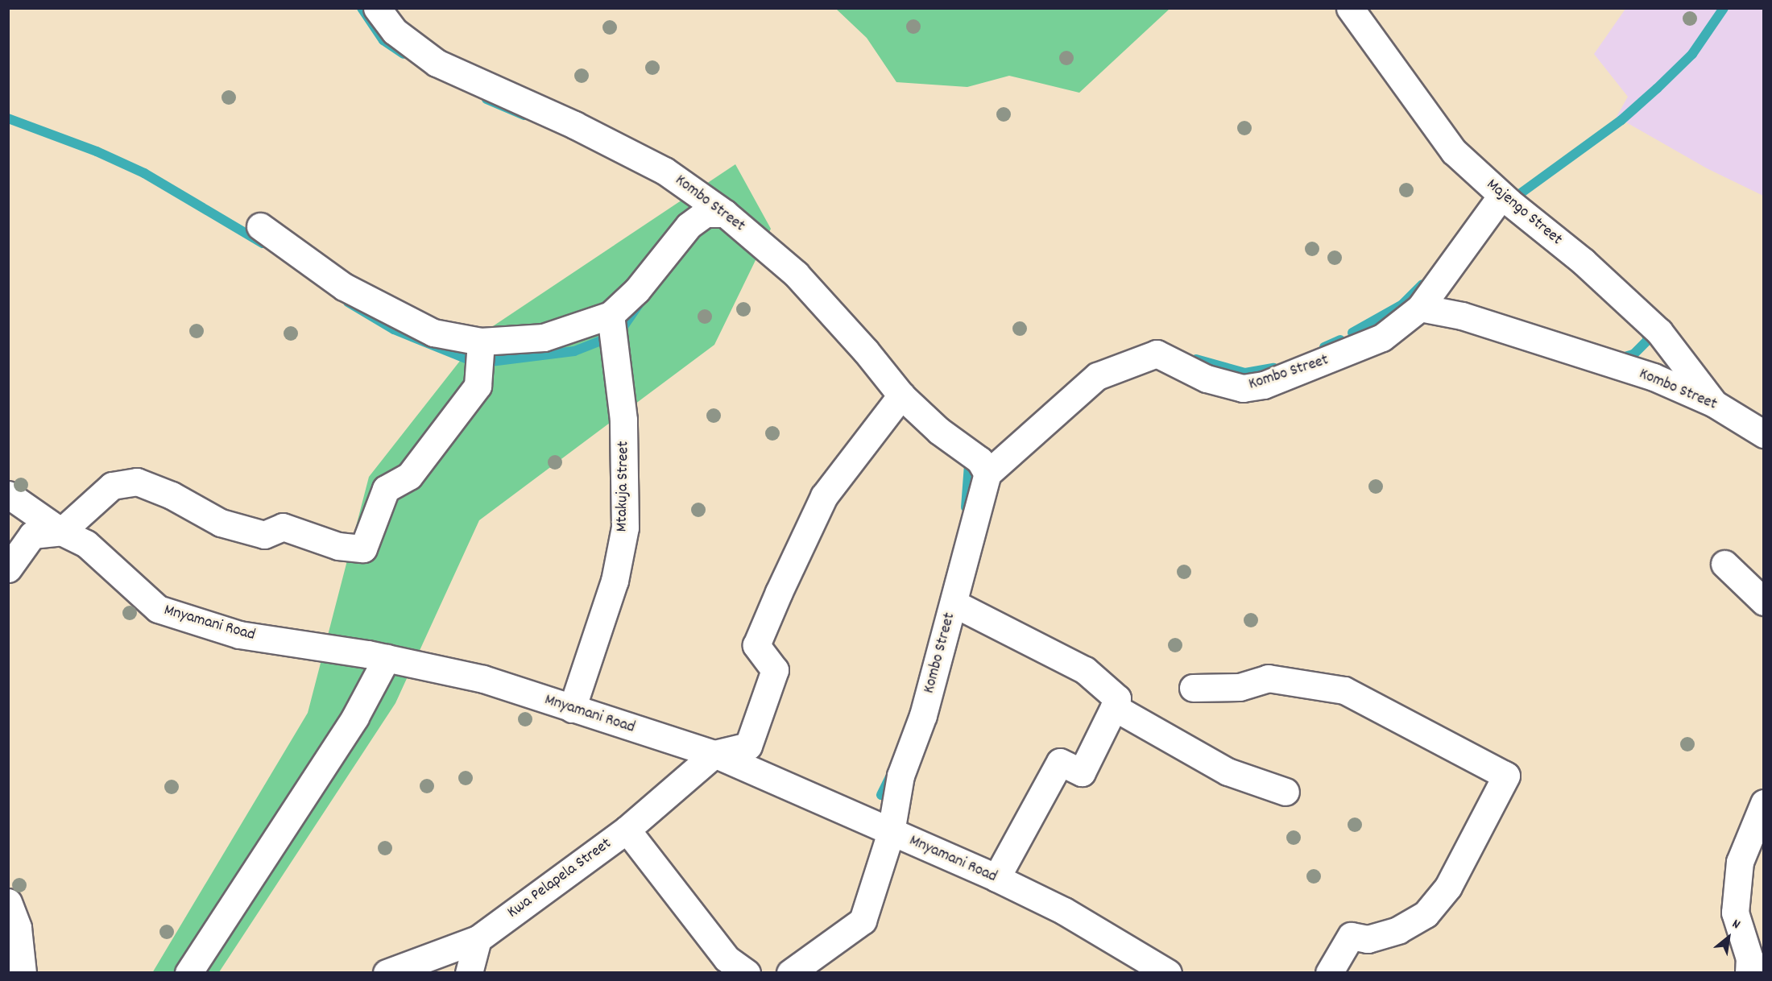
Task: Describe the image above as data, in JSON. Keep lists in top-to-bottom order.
{
  "streets": {
    "street": [
      "Kombo Street",
      "Majengo Street",
      "Mtakuja Street",
      "Mnyamani Road",
      "Kwa Pelapela Street"
    ]
  },
  "crossings": [
    ["Kombo Street", "Majengo Street"],
    ["Kombo Street", "Mnyamani Road"],
    ["Mtakuja Street", "Mnyamani Road"],
    ["Mnyamani Road", "Kwa Pelapela Street"]
  ],
  "north": "top right"
}
